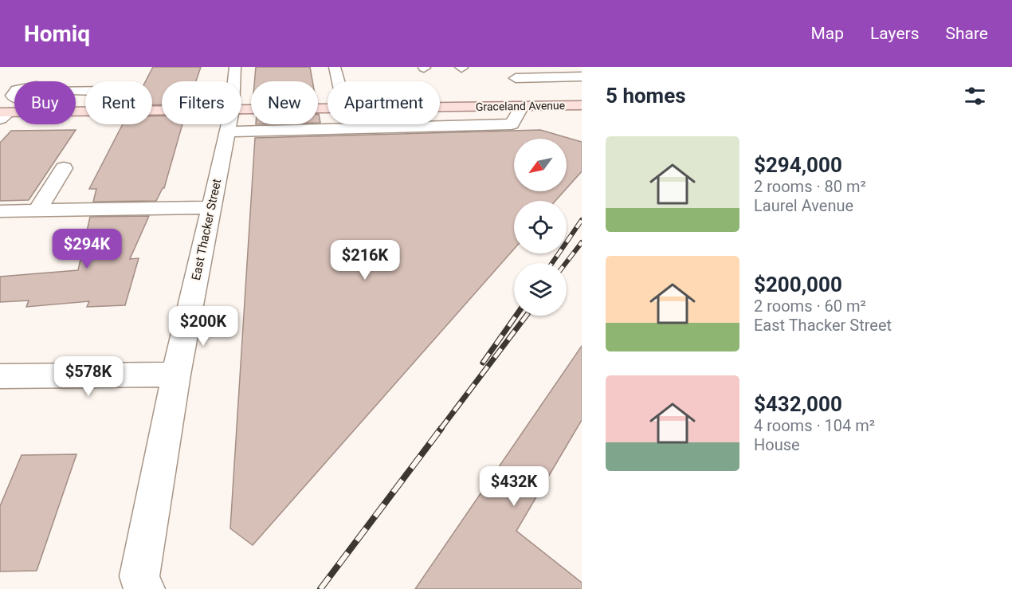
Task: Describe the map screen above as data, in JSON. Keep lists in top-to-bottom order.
{
  "streets": {
    "main road": ["Graceland Avenue"],
    "street": ["East Thacker Street"]
  },
  "north": "bottom left",
  "page": {
    "header": "Homiq",
    "nav": ["Map", "Layers", "Share"],
    "heading": "5 homes",
    "chip": [
      "Buy",
      "Rent",
      "Filters",
      "New",
      "Apartment"
    ],
    "list": [
      {
        "name": "$294,000",
        "note": "2 rooms · 80 m² · Laurel Avenue"
      },
      {
        "name": "$200,000",
        "note": "2 rooms · 60 m² · East Thacker Street"
      },
      {
        "name": "$432,000",
        "note": "4 rooms · 104 m² · House"
      }
    ],
    "price": [
      "$294K",
      "$216K",
      "$200K",
      "$578K",
      "$432K"
    ]
  }
}
